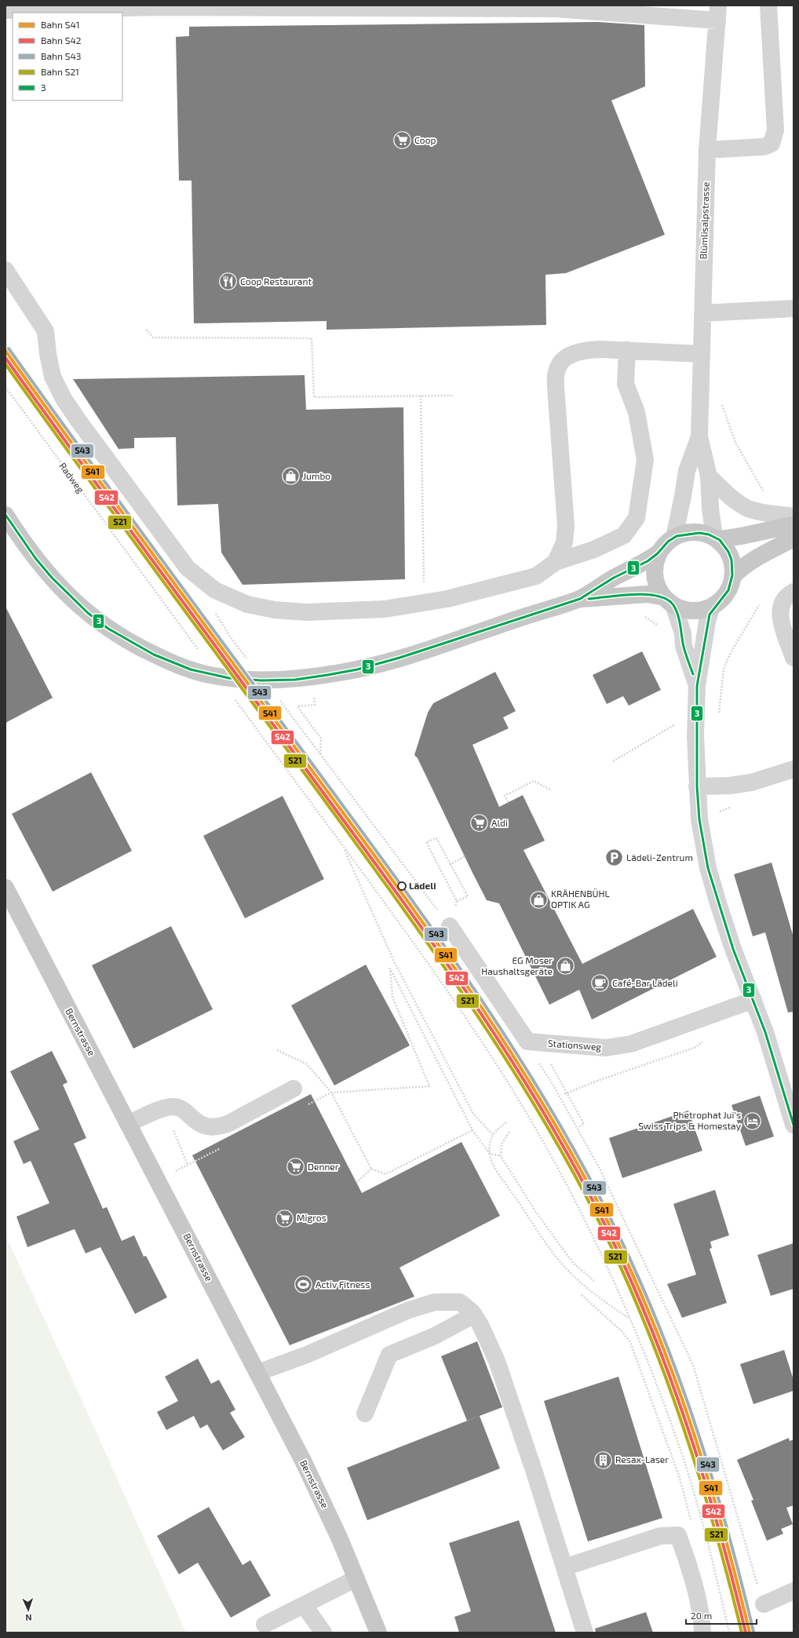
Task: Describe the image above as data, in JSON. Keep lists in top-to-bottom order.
{
  "streets": {
    "main road": ["Bernstrasse"],
    "street": ["Blümlisalpstrasse", "Stationsweg"],
    "path": ["Radweg"]
  },
  "places": {
    "supermarket": [
      "Coop",
      "Aldi",
      "Denner",
      "Migros"
    ],
    "restaurant": ["Coop Restaurant"],
    "shop": ["Jumbo", "KRÄHENBÜHL OPTIK AG", "EG Moser Haushaltsgeräte"],
    "parking": ["Lädeli-Zentrum"],
    "other": ["Lädeli"],
    "cafe": ["Café-Bar Lädeli"],
    "hotel": ["Phetrophat Jui's Swiss Trips & Homestay"],
    "sports": ["Activ Fitness"],
    "building": ["Resax-Laser"]
  },
  "lines": [
    "rail line S43",
    "rail line S41",
    "rail line S42",
    "rail line S21",
    "transit line 3"
  ],
  "legend": [
    "Bahn S41",
    "Bahn S42",
    "Bahn S43",
    "Bahn S21",
    "3"
  ],
  "scale_bar": "20 m",
  "north": "bottom"
}
